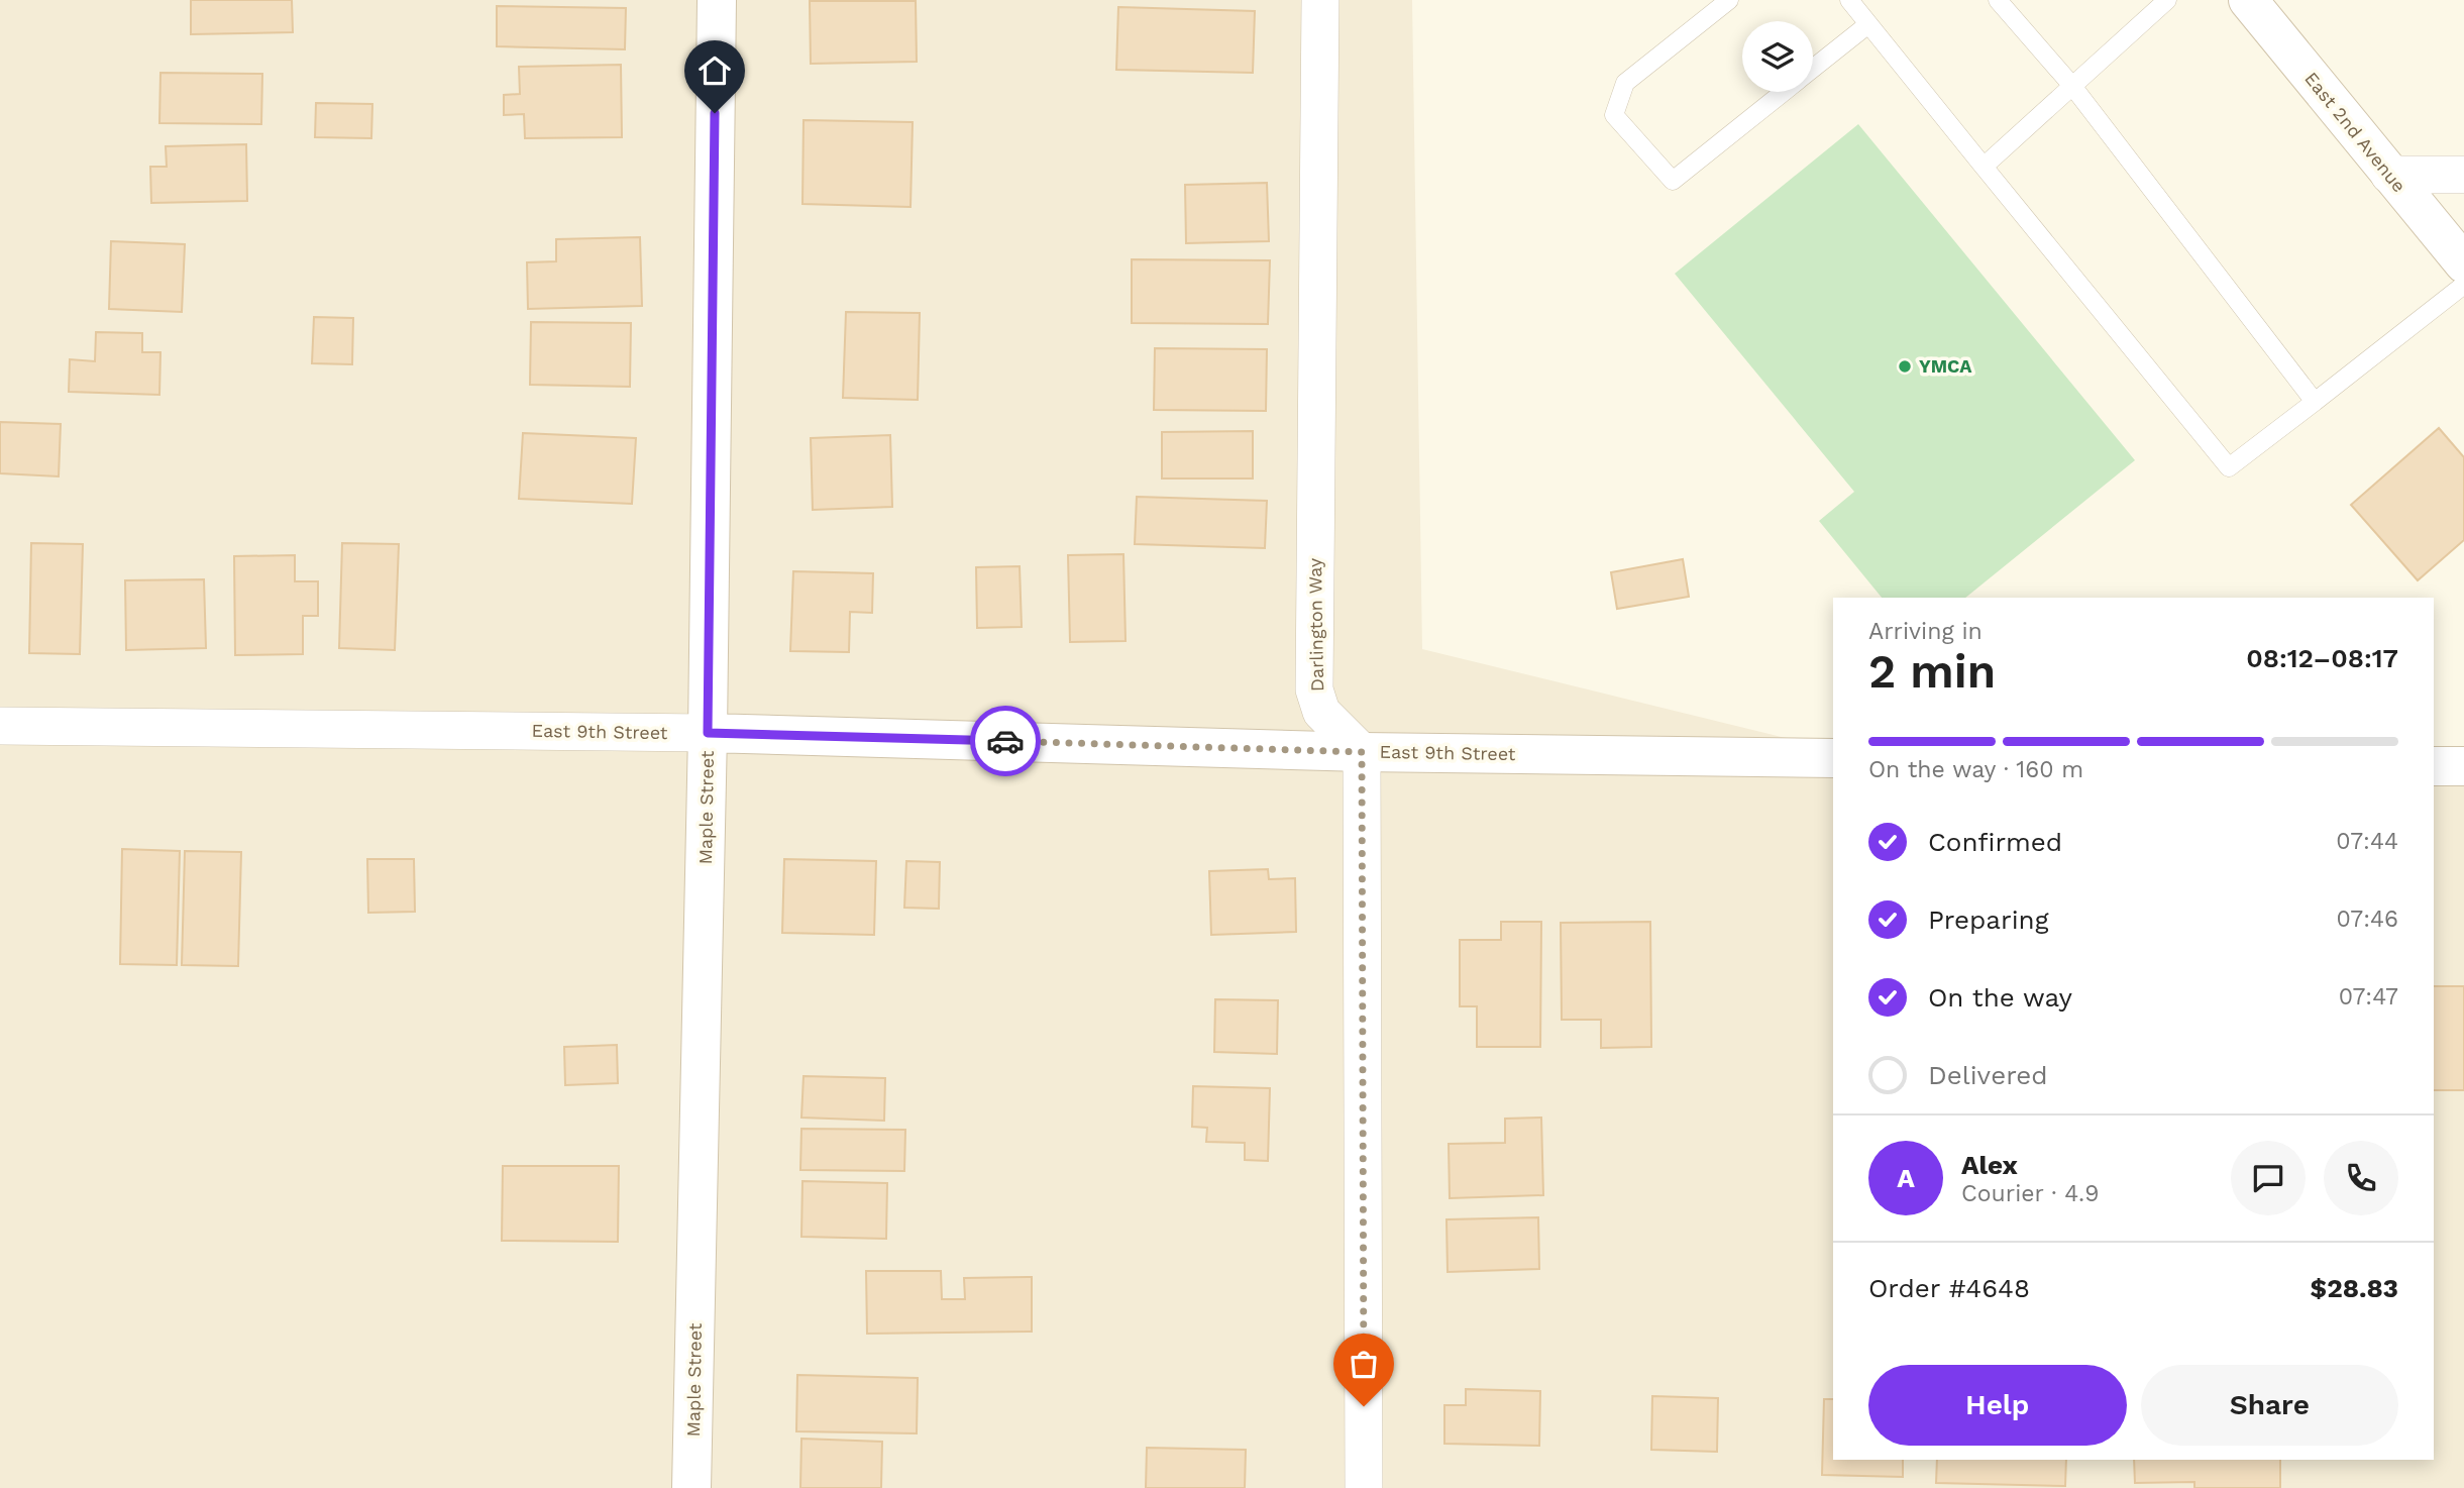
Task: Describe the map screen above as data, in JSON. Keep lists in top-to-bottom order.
{
  "streets": {
    "main road": ["East 2nd Avenue", "East 9th Street", "Maple Street"],
    "street": ["Darlington Way"]
  },
  "crossings": [
    ["Darlington Way", "East 9th Street"],
    ["East 9th Street", "Maple Street"]
  ],
  "places": ["YMCA"],
  "page": {
    "heading": ["2 min", "Arriving in", "08:12–08:17"],
    "panel": [
      "Alex",
      "Courier · 4.9",
      "Order #4648",
      "$28.83"
    ],
    "bar": "On the way · 160 m",
    "list": [
      ["Confirmed", "07:44"],
      ["Preparing", "07:46"],
      ["On the way", "07:47"],
      "Delivered"
    ],
    "round": "A",
    "buttons": ["Help", "Share"]
  }
}
